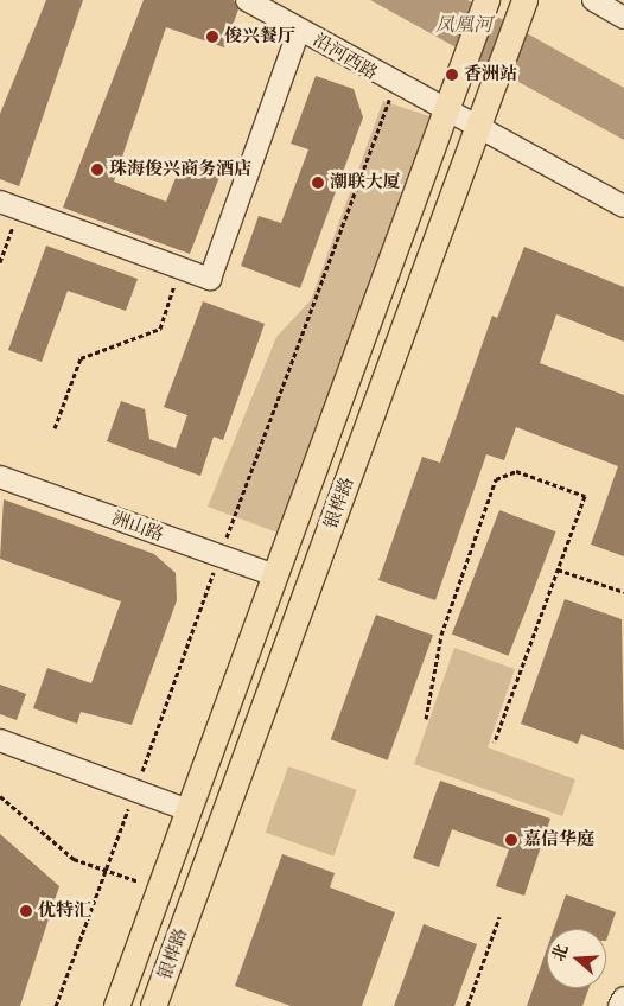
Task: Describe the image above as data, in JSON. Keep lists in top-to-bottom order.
{
  "streets": {
    "main road": ["银桦路"],
    "street": ["沿河西路", "洲山路"]
  },
  "crossings": [
    ["沿河西路", "银桦路"],
    ["银桦路", "洲山路"]
  ],
  "water": ["凤凰河"],
  "places": [
    "俊兴餐厅",
    "香洲站",
    "珠海俊兴商务酒店",
    "潮联大厦",
    "嘉信华庭",
    "优特汇"
  ],
  "north": "left"
}
